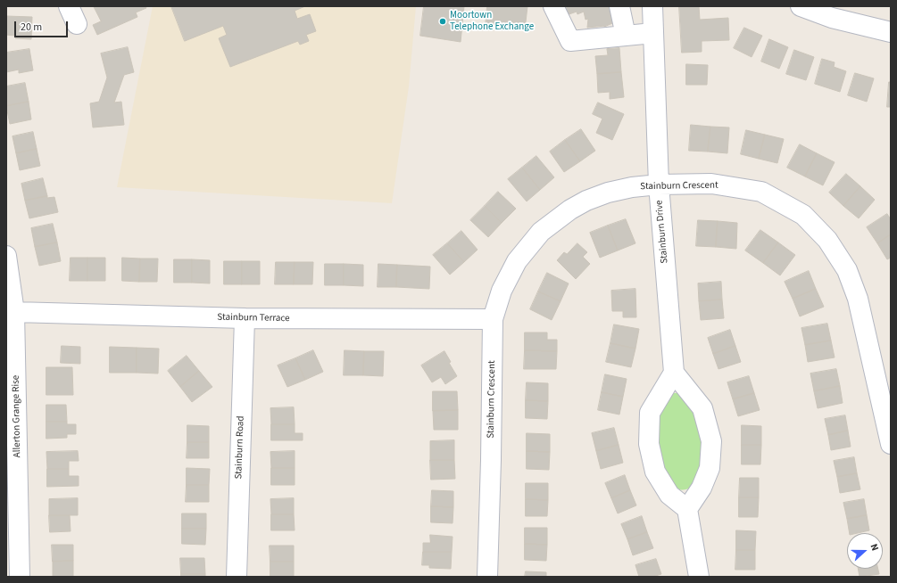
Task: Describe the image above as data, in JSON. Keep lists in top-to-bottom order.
{
  "streets": {
    "street": [
      "Stainburn Crescent",
      "Stainburn Drive",
      "Stainburn Terrace",
      "Allerton Grange Rise",
      "Stainburn Road"
    ]
  },
  "crossings": [
    ["Stainburn Crescent", "Stainburn Drive"],
    ["Stainburn Crescent", "Stainburn Terrace"],
    ["Stainburn Terrace", "Allerton Grange Rise"],
    ["Stainburn Terrace", "Stainburn Road"]
  ],
  "places": ["Moortown Telephone Exchange"],
  "scale_bar": "20 m",
  "north": "right"
}
